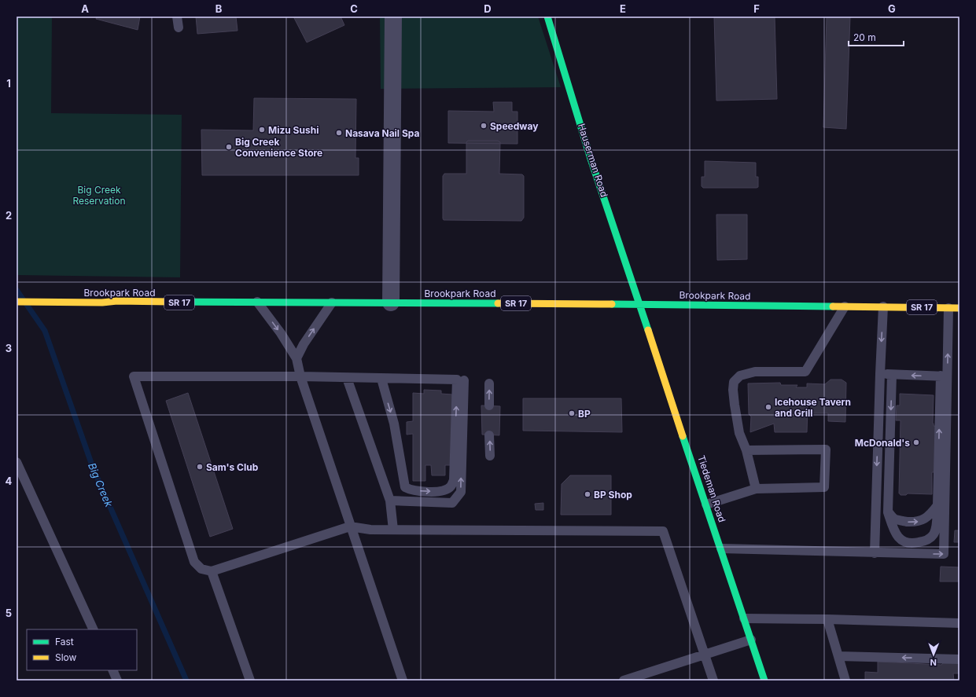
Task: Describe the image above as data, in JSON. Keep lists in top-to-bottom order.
{
  "streets": {
    "main road": [
      "Hauserman Road",
      "Brookpark Road",
      "SR 17",
      "Tiedeman Road"
    ]
  },
  "crossings": [
    ["Hauserman Road", "Brookpark Road"],
    ["Hauserman Road", "Tiedeman Road"],
    ["Brookpark Road", "Tiedeman Road"]
  ],
  "water": ["Big Creek"],
  "parks": ["Big Creek Reservation"],
  "places": [
    "Speedway",
    "Mizu Sushi",
    "Nasava Nail Spa",
    "Big Creek Convenience Store",
    "Icehouse Tavern and Grill",
    "BP",
    "McDonald's",
    "Sam's Club",
    "BP Shop"
  ],
  "legend": ["Fast", "Slow"],
  "scale_bar": "20 m",
  "north": "bottom",
  "grid": {
    "columns": [
      "A",
      "B",
      "C",
      "D",
      "E",
      "F",
      "G"
    ],
    "rows": [
      "1",
      "2",
      "3",
      "4",
      "5"
    ]
  }
}
